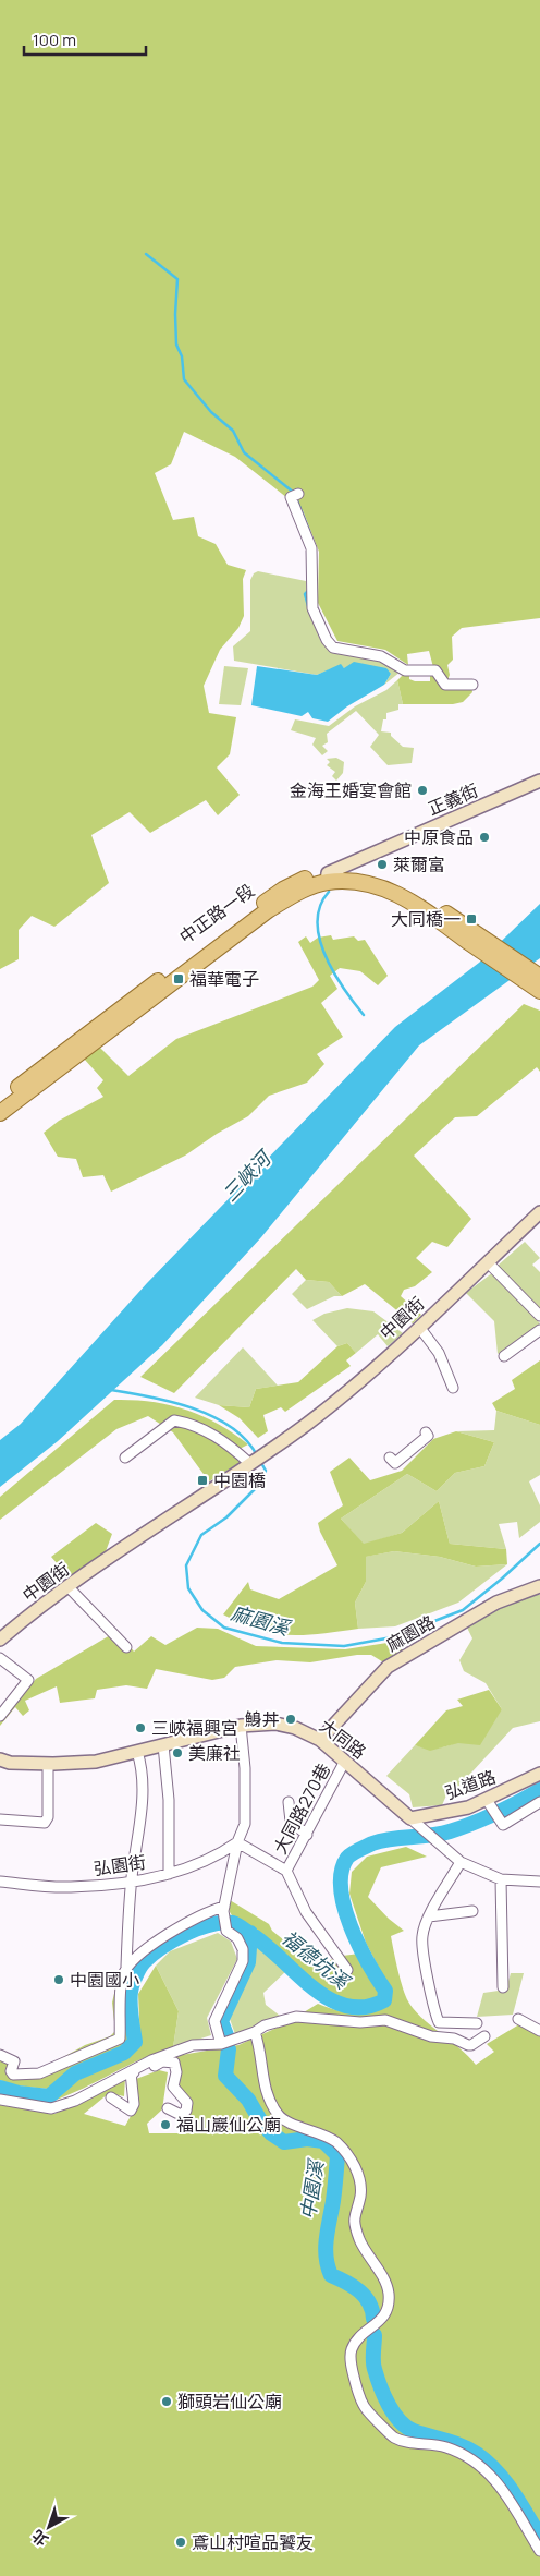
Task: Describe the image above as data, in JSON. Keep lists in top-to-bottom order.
{
  "streets": {
    "main road": ["中正路一段"],
    "street": [
      "正義街",
      "中園街",
      "麻園路",
      "大同路",
      "弘道路",
      "大同路270巷",
      "弘園街"
    ]
  },
  "crossings": [
    ["正義街", "中正路一段"],
    ["麻園路", "大同路"],
    ["大同路", "弘道路"],
    ["大同路", "大同路270巷"]
  ],
  "water": [
    "三峽河",
    "麻園溪",
    "福德坑溪",
    "中園溪"
  ],
  "places": {
    "other": [
      "金海王婚宴會館",
      "中原食品",
      "萊爾富",
      "鯓丼",
      "三峽福興宮",
      "美廉社",
      "中園國小",
      "福山巖仙公廟",
      "獅頭岩仙公廟",
      "鳶山村喧品饕友"
    ],
    "transit": ["大同橋一", "福華電子", "中園橋"]
  },
  "scale_bar": "100 m",
  "north": "bottom left"
}
